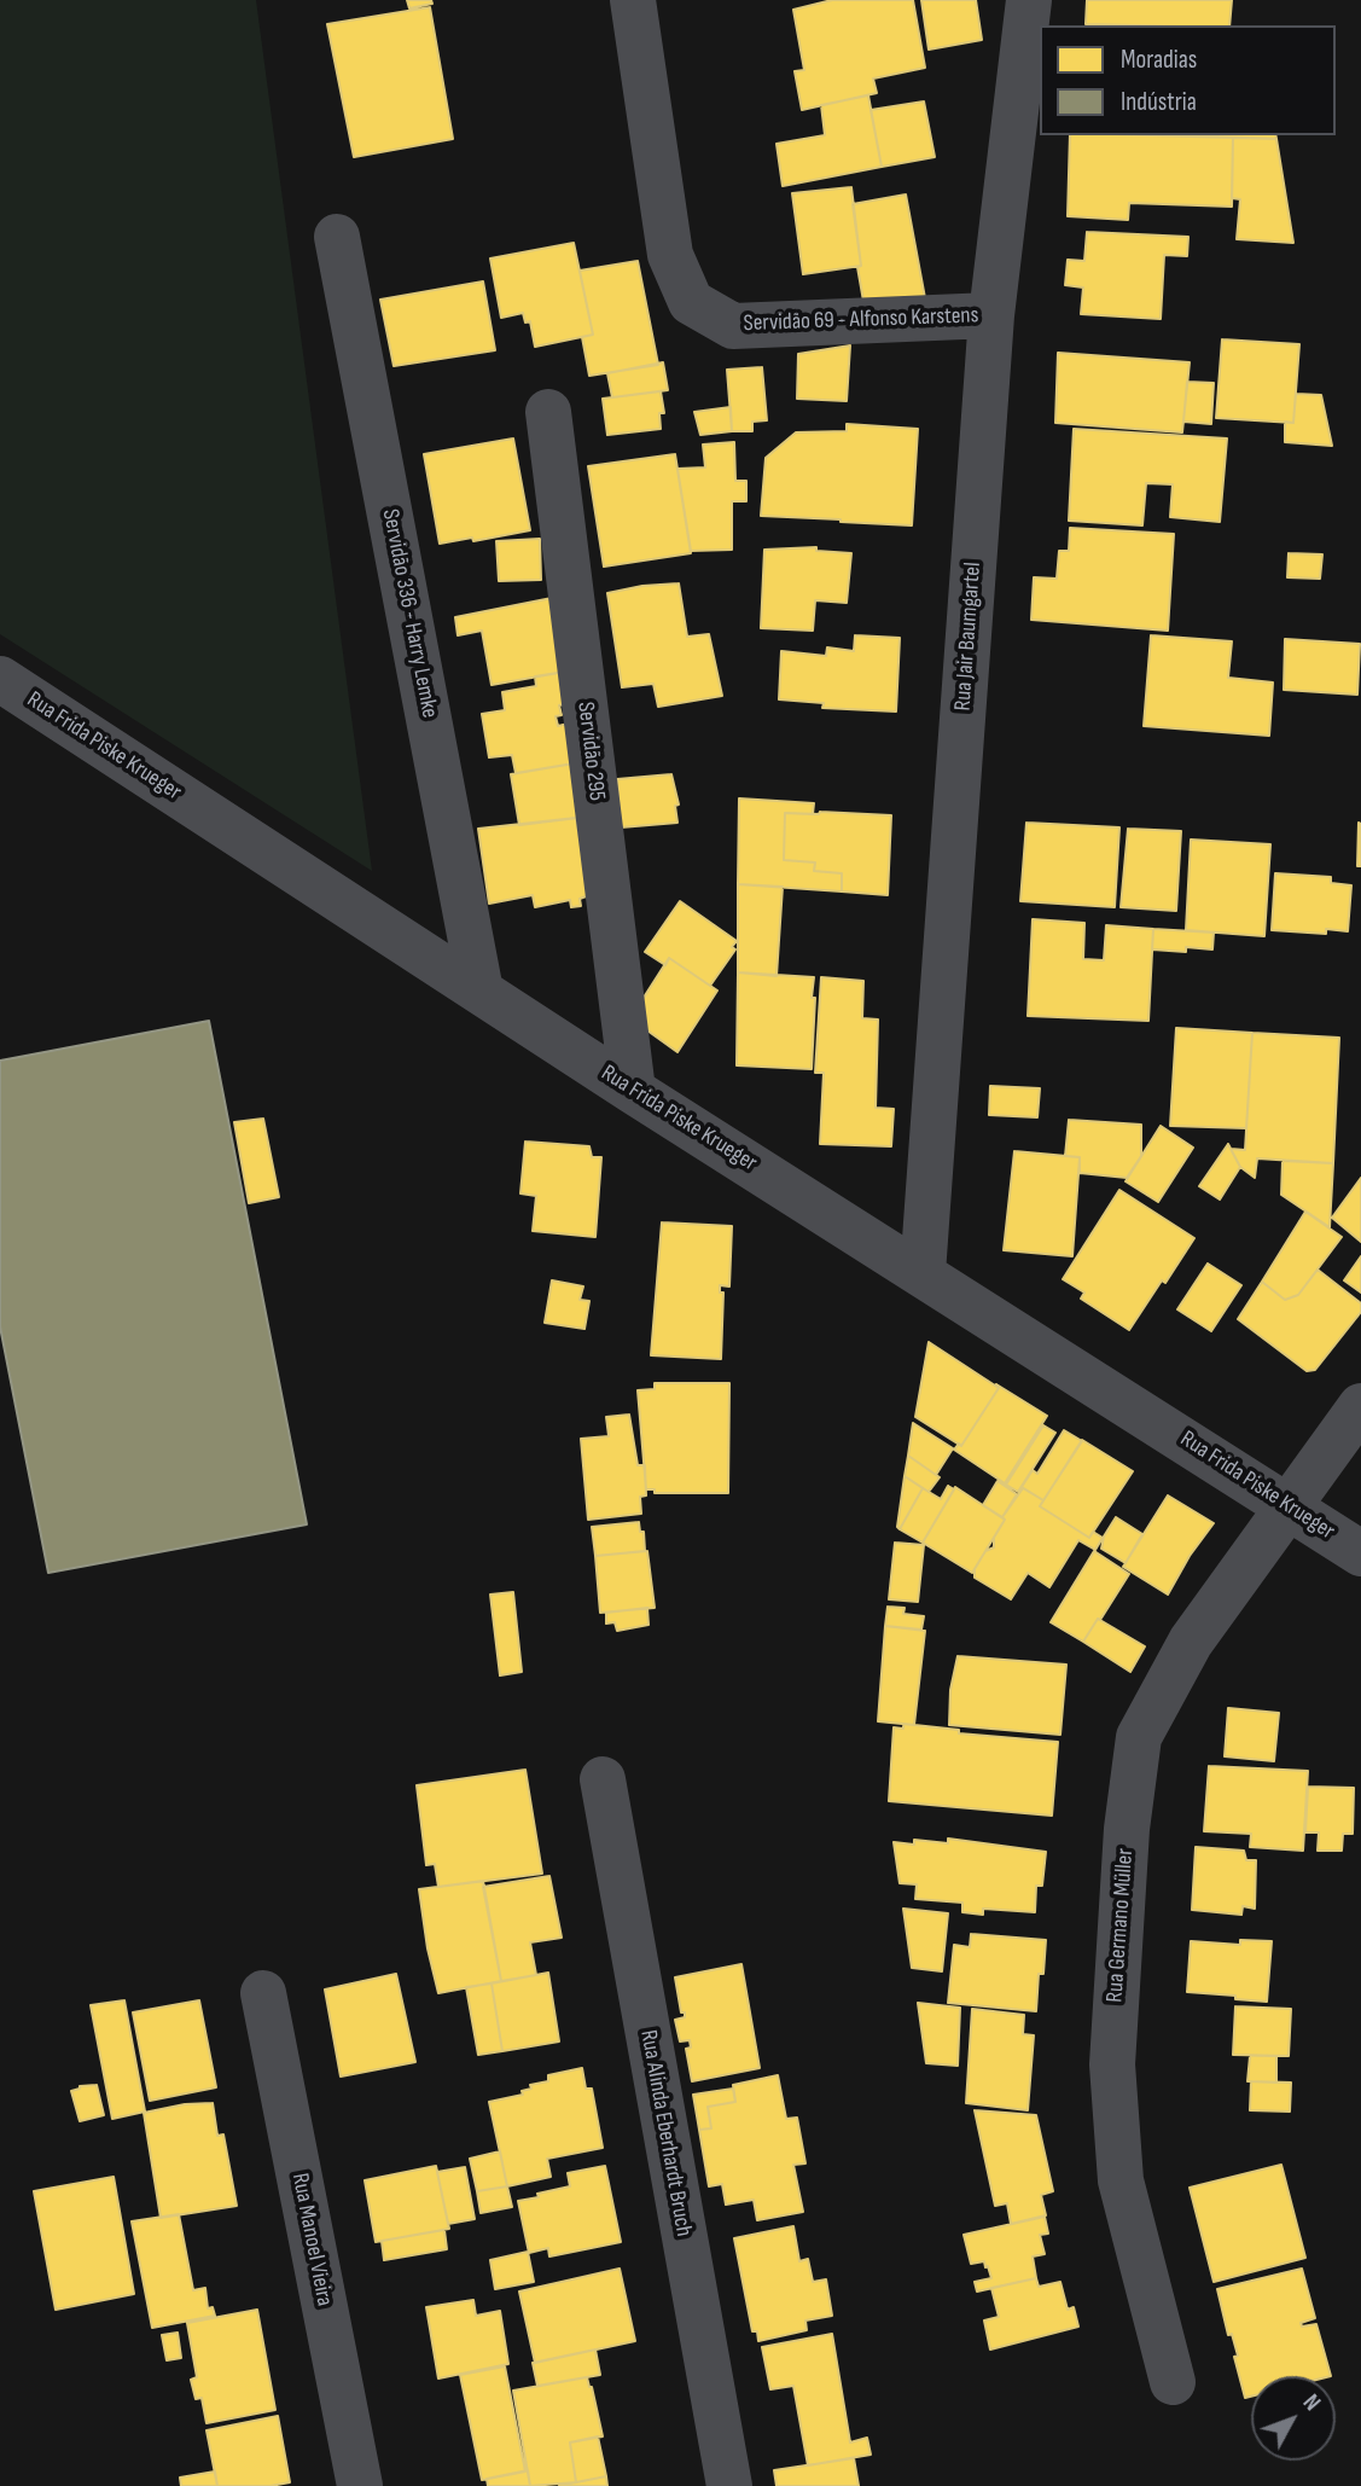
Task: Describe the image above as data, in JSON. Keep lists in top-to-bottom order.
{
  "streets": {
    "street": [
      "Servidão 69 - Alfonso Karstens",
      "Servidão 336 - Harry Lemke",
      "Rua Jair Baumgartel",
      "Rua Frida Piske Krueger",
      "Servidão 295",
      "Rua Germano Müller",
      "Rua Alinda Eberhardt Bruch",
      "Rua Manoel Vieira"
    ]
  },
  "crossings": [
    ["Servidão 69 - Alfonso Karstens", "Rua Jair Baumgartel"],
    ["Servidão 336 - Harry Lemke", "Rua Frida Piske Krueger"],
    ["Rua Jair Baumgartel", "Rua Frida Piske Krueger"],
    ["Rua Frida Piske Krueger", "Servidão 295"],
    ["Rua Frida Piske Krueger", "Rua Germano Müller"]
  ],
  "legend": ["Moradias", "Indústria"],
  "north": "top right"
}
